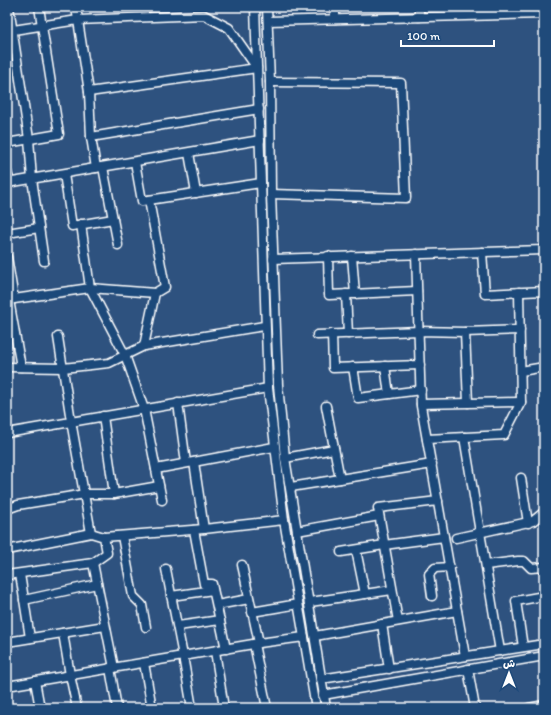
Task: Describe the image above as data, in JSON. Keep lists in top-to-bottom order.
{
  "scale_bar": "100 m",
  "north": "top"
}
